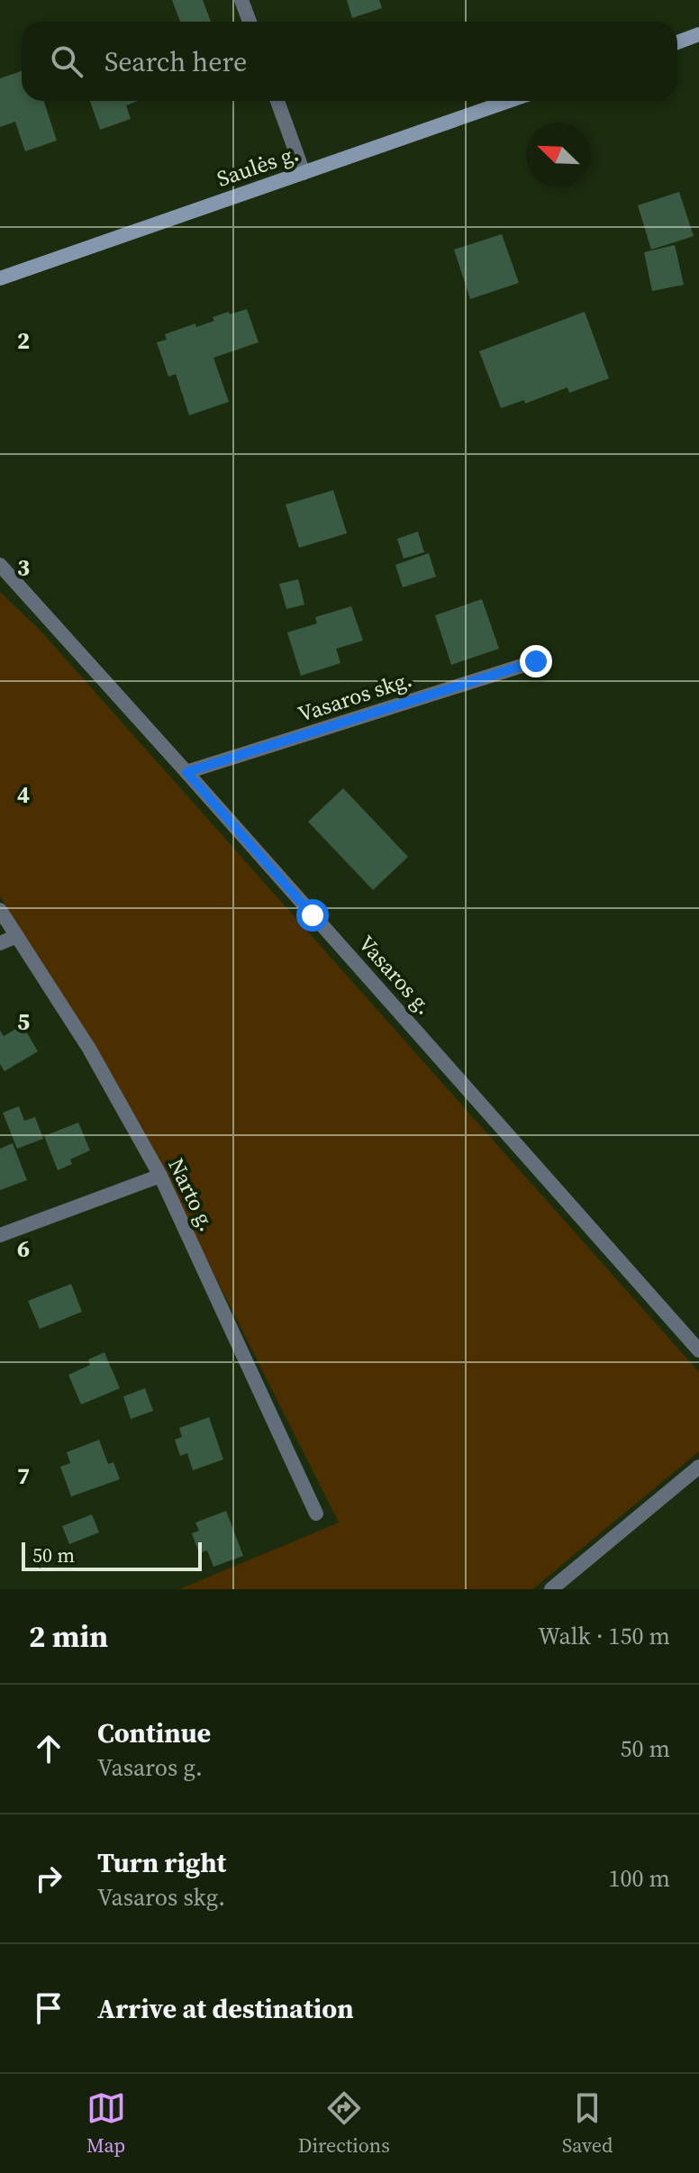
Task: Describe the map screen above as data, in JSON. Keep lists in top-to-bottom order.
{
  "streets": {
    "main road": ["Saulės g."],
    "street": ["Vasaros skg.", "Vasaros g.", "Narto g."]
  },
  "crossings": [
    ["Vasaros skg.", "Vasaros g."]
  ],
  "scale_bar": "50 m",
  "north": "top left",
  "page": {
    "search": "Search here",
    "scale": "50 m",
    "heading": ["2 min", "Walk · 150 m"],
    "list": [
      ["Continue", "Vasaros g.", "50 m"],
      ["Turn right", "Vasaros skg.", "100 m"],
      "Arrive at destination"
    ],
    "nav": ["Map", "Directions", "Saved"]
  },
  "grid": {
    "rows": [
      "2",
      "3",
      "4",
      "5",
      "6",
      "7"
    ]
  }
}
